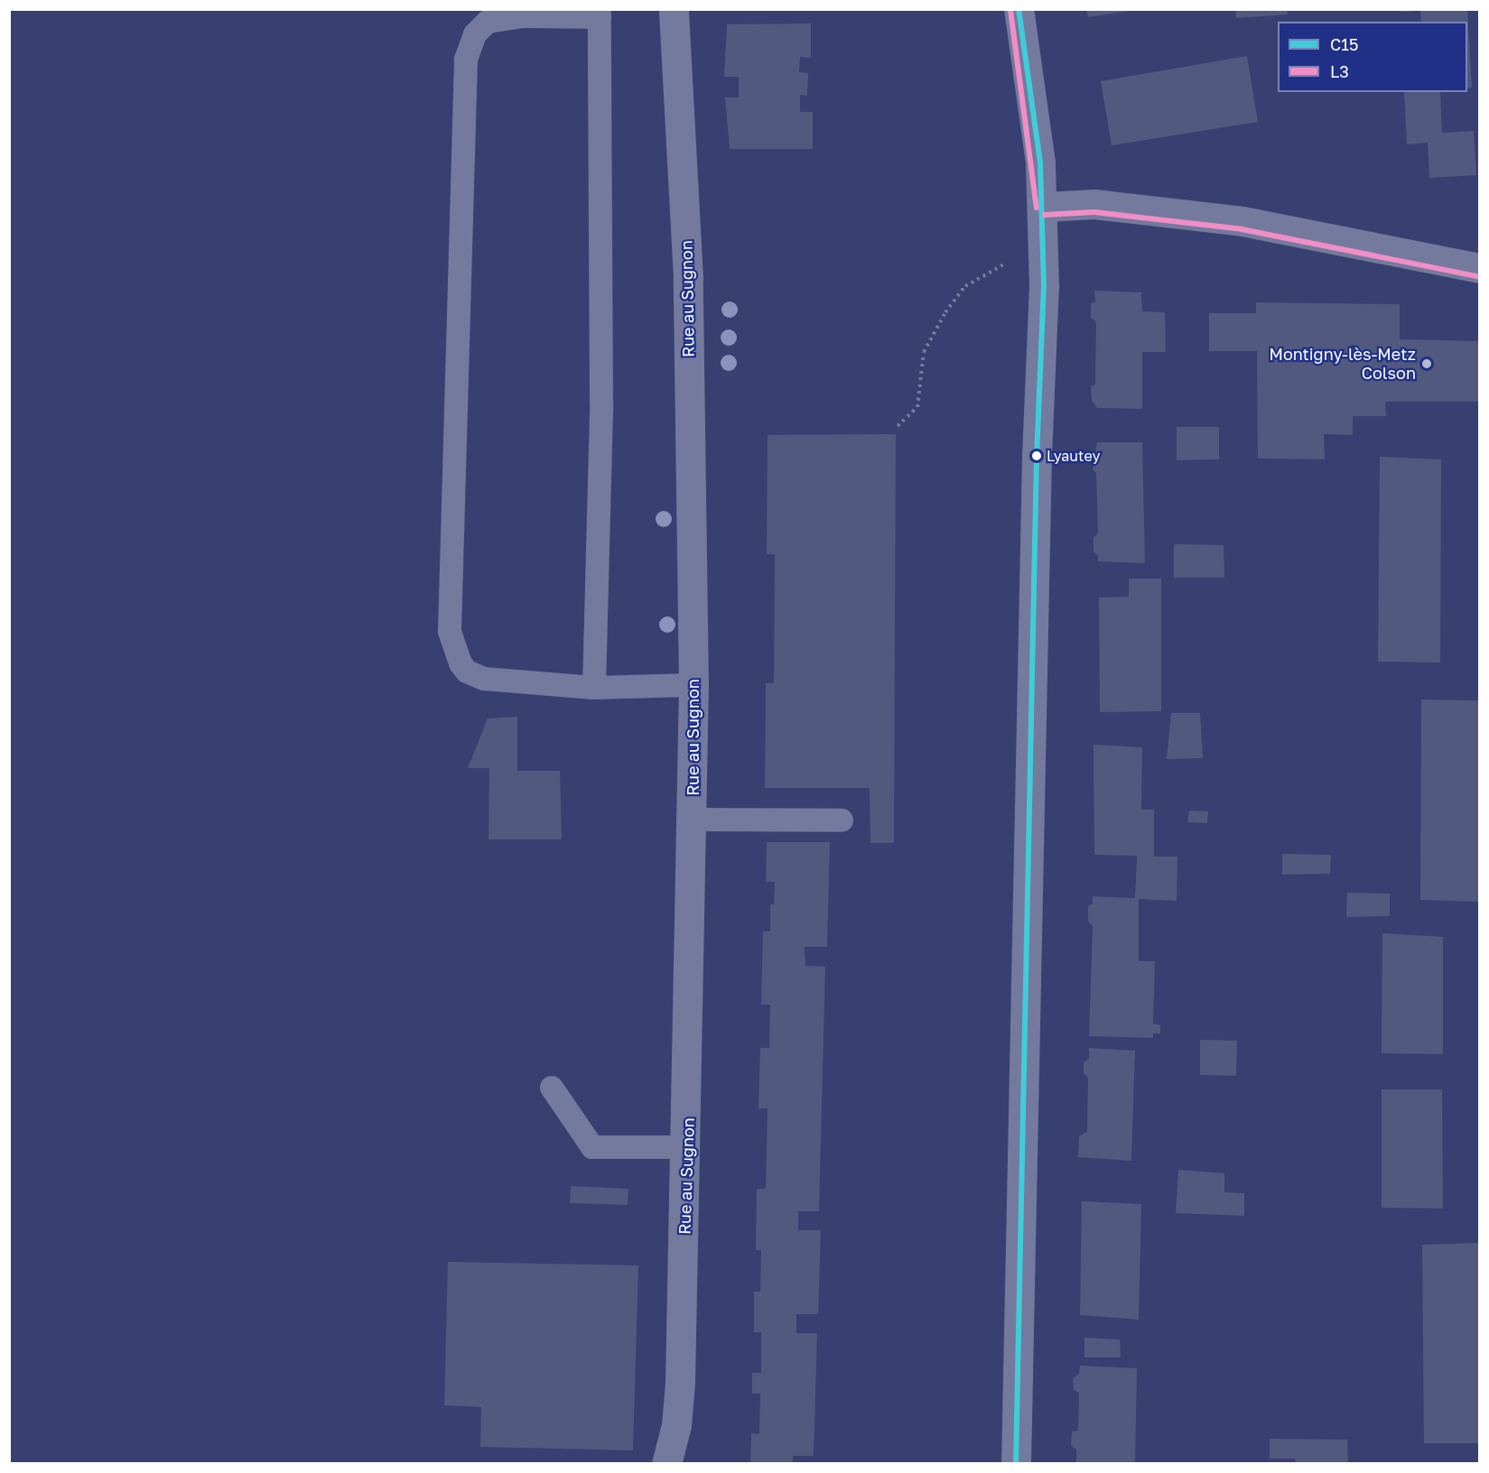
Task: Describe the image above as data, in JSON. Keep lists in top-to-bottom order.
{
  "streets": {
    "street": ["Rue au Sugnon"]
  },
  "places": ["Montigny-lès-Metz Colson", "Lyautey"],
  "lines": ["transit line C15", "transit line L3"],
  "legend": ["C15", "L3"]
}
